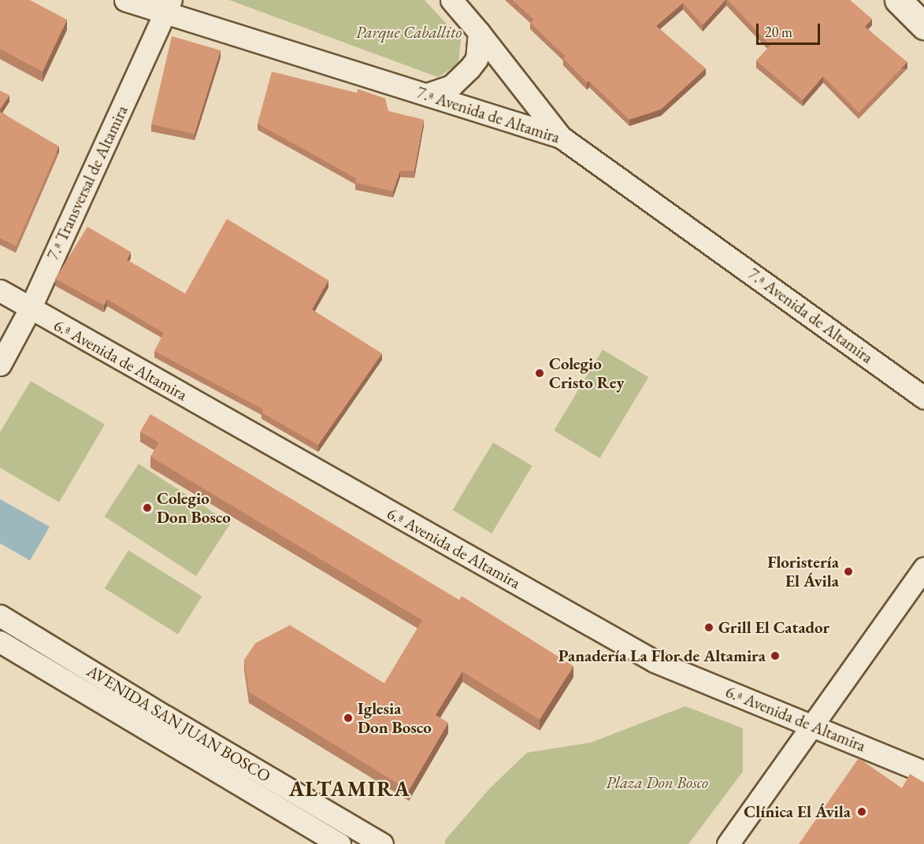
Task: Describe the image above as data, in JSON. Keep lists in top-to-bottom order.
{
  "streets": {
    "street": [
      "7.ª Avenida de Altamira",
      "7.ª Transversal de Altamira",
      "6.ª Avenida de Altamira",
      "AVENIDA SAN JUAN BOSCO"
    ]
  },
  "crossings": [
    ["7.ª Avenida de Altamira", "7.ª Transversal de Altamira"],
    ["7.ª Transversal de Altamira", "6.ª Avenida de Altamira"]
  ],
  "districts": ["ALTAMIRA"],
  "parks": ["Parque Caballito", "Plaza Don Bosco"],
  "places": [
    "Colegio Cristo Rey",
    "Colegio Don Bosco",
    "Floristería El Ávila",
    "Grill El Catador",
    "Panadería La Flor de Altamira",
    "Iglesia Don Bosco",
    "Clínica El Ávila"
  ],
  "scale_bar": "20 m"
}
